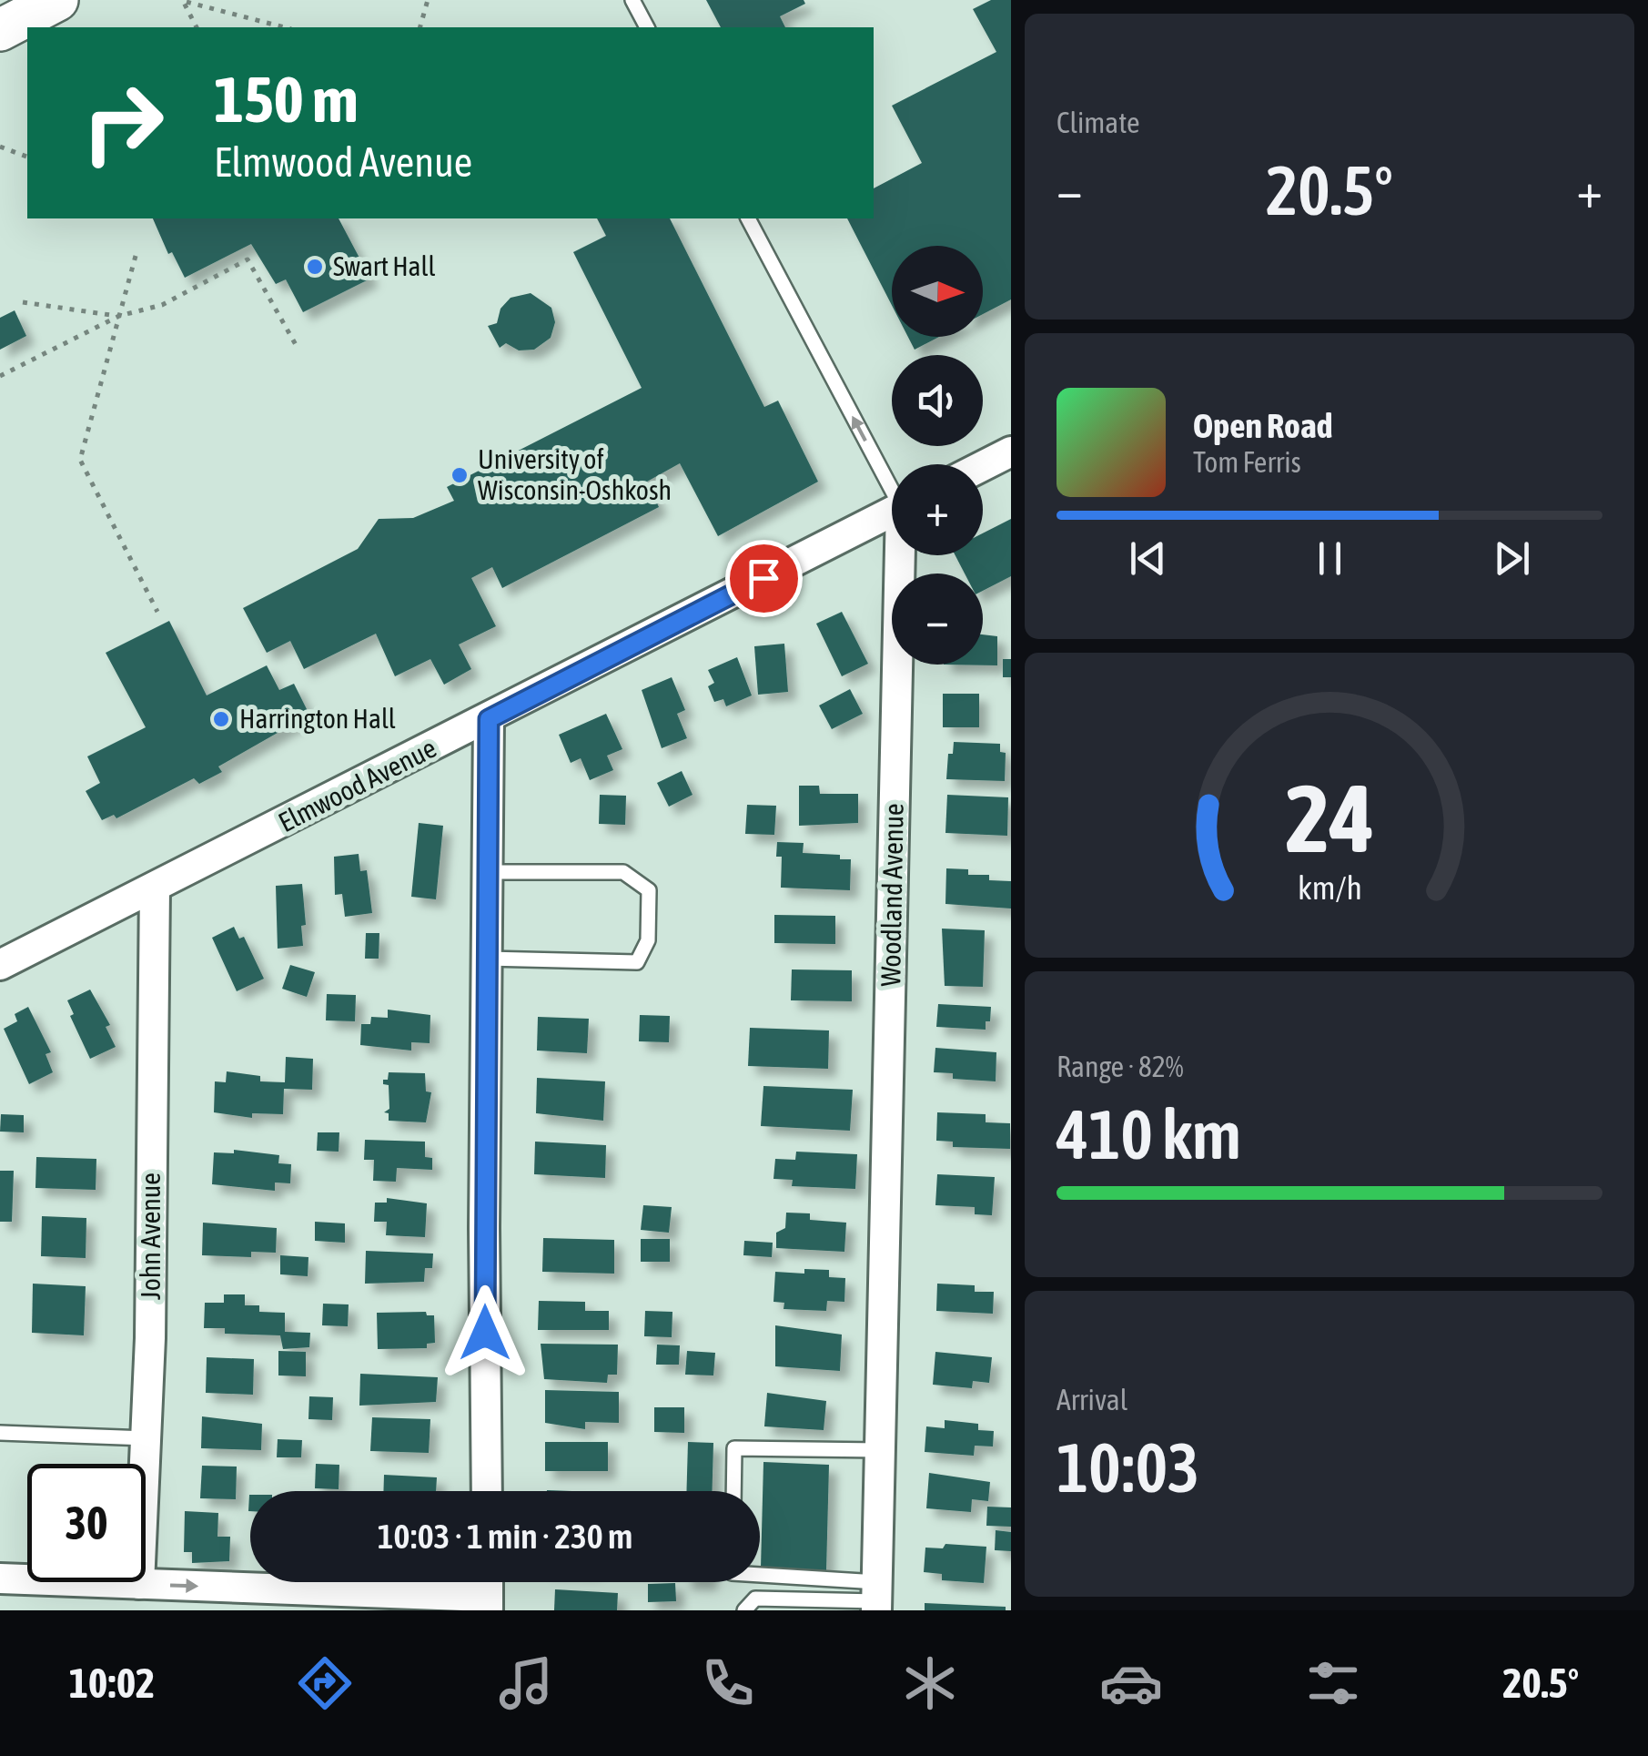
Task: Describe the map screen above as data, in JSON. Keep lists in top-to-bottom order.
{
  "streets": {
    "street": ["Elmwood Avenue", "Woodland Avenue", "John Avenue"]
  },
  "crossings": [
    ["Elmwood Avenue", "John Avenue"]
  ],
  "places": ["Swart Hall", "University of Wisconsin-Oshkosh", "Harrington Hall"],
  "north": "right",
  "page": {
    "tile": [
      "Climate",
      ["Range · 82%", "410 km"],
      ["Arrival", "10:03"]
    ],
    "turn": ["150 m", "Elmwood Avenue"],
    "heat": ["−", "20.5°", "+"],
    "map_buttons": ["+", "−"],
    "song": ["Open Road", "Tom Ferris"],
    "limit": "30",
    "trip": "10:03 · 1 min · 230 m",
    "tabs": ["10:02", "20.5°"],
    "gauge": ["24", "km/h"]
  }
}
